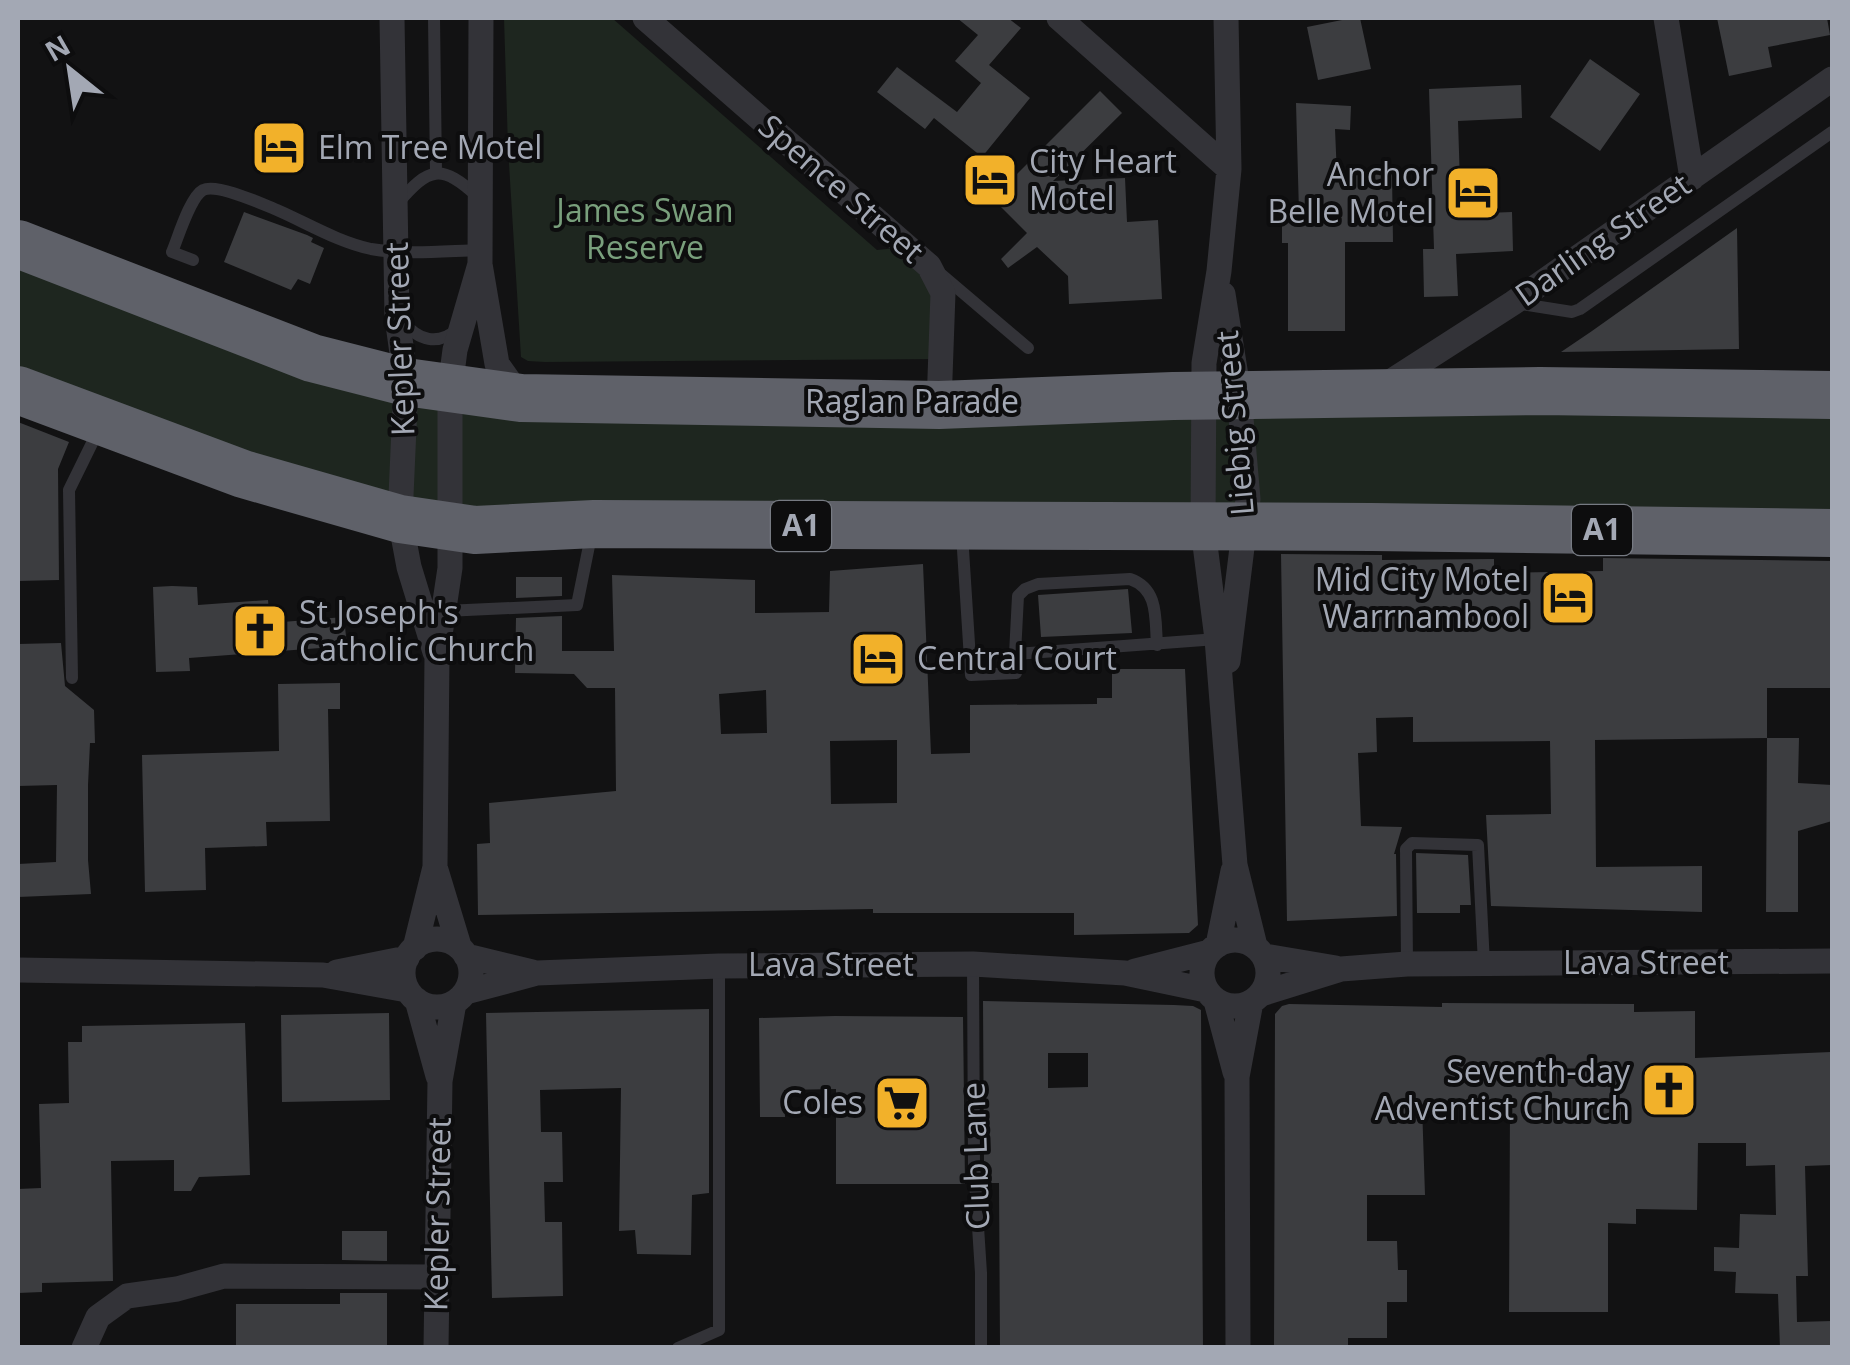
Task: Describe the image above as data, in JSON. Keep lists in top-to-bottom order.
{
  "streets": {
    "highway": ["Raglan Parade", "A1"],
    "street": [
      "Spence Street",
      "Darling Street",
      "Kepler Street",
      "Liebig Street",
      "Lava Street"
    ],
    "lane": ["Club Lane"]
  },
  "crossings": [
    ["Spence Street", "Raglan Parade"],
    ["Darling Street", "Raglan Parade"],
    ["Kepler Street", "Raglan Parade"],
    ["Kepler Street", "A1"],
    ["Kepler Street", "Lava Street"],
    ["Raglan Parade", "Liebig Street"],
    ["Liebig Street", "A1"],
    ["Liebig Street", "Lava Street"],
    ["Lava Street", "Club Lane"]
  ],
  "parks": ["James Swan Reserve"],
  "places": {
    "hotel": [
      "Elm Tree Motel",
      "City Heart Motel",
      "Anchor Belle Motel",
      "Mid City Motel Warrnambool",
      "Central Court"
    ],
    "church": ["St Joseph's Catholic Church", "Seventh-day Adventist Church"],
    "supermarket": ["Coles"]
  },
  "north": "top left"
}
